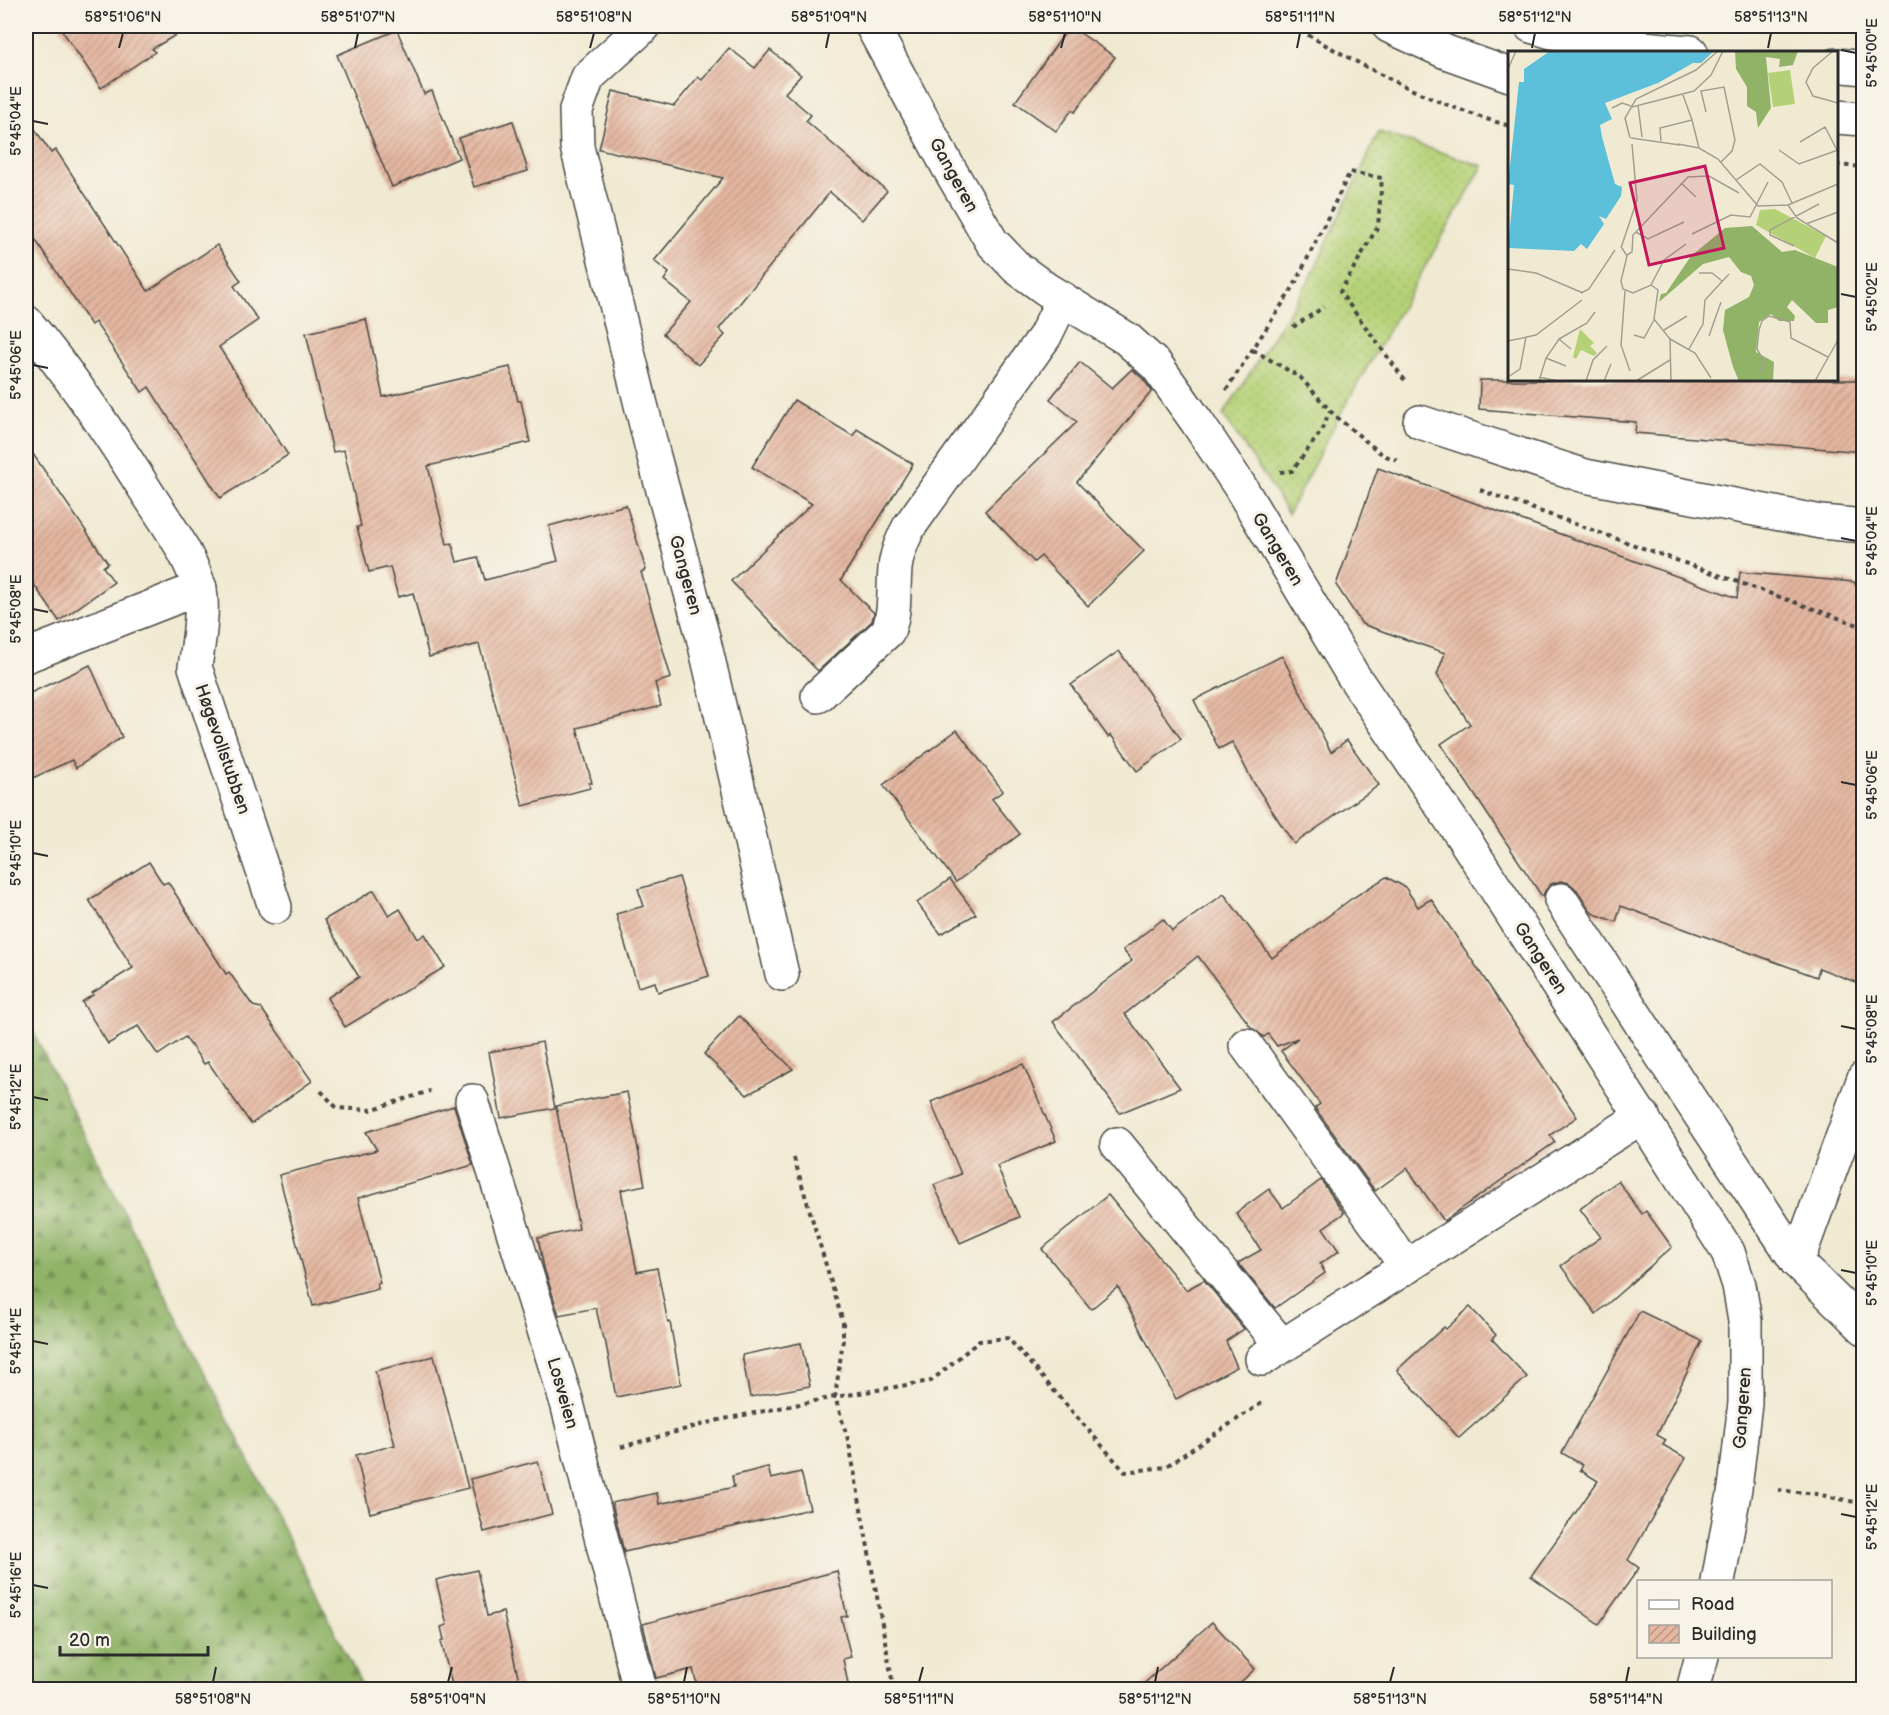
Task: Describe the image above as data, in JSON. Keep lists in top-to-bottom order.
{
  "streets": {
    "street": ["Gangeren", "Høgevollstubben", "Losveien"]
  },
  "legend": ["Road", "Building"],
  "scale_bar": "20 m",
  "coordinates": [
    "58°51'06\"N",
    "58°51'07\"N",
    "58°51'08\"N",
    "58°51'09\"N",
    "58°51'10\"N",
    "58°51'11\"N",
    "58°51'12\"N",
    "58°51'13\"N",
    "5°45'00\"E",
    "5°45'04\"E",
    "5°45'02\"E",
    "5°45'06\"E",
    "5°45'08\"E",
    "5°45'10\"E",
    "5°45'12\"E",
    "5°45'14\"E",
    "5°45'16\"E",
    "58°51'14\"N"
  ]
}
